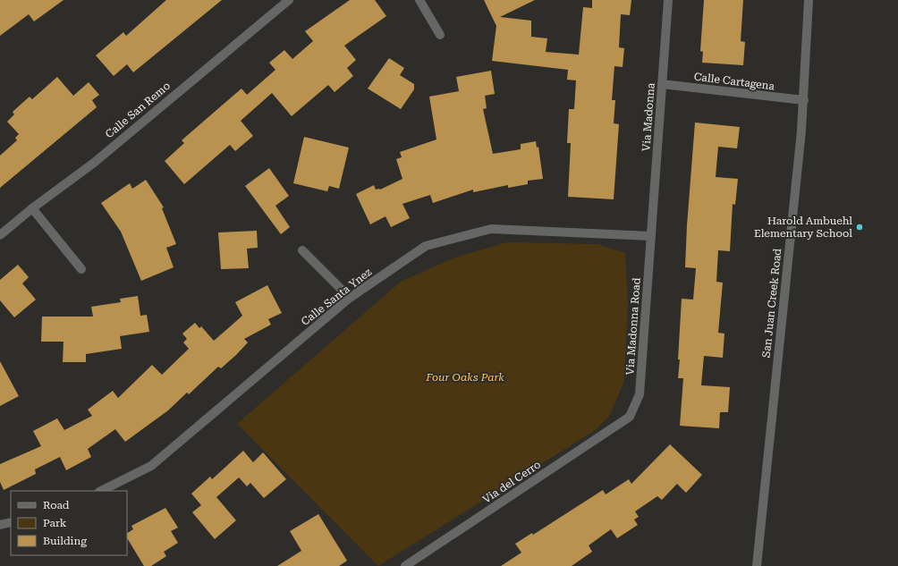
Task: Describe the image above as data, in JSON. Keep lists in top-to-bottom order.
{
  "streets": {
    "street": [
      "Calle Cartagena",
      "Calle San Remo",
      "Via Madonna",
      "Calle Santa Ynez",
      "San Juan Creek Road",
      "Via Madonna Road",
      "Via del Cerro"
    ]
  },
  "crossings": [
    ["Calle Cartagena", "Via Madonna"],
    ["Calle Cartagena", "San Juan Creek Road"],
    ["Via Madonna", "Calle Santa Ynez"],
    ["Via Madonna", "Via Madonna Road"],
    ["Calle Santa Ynez", "Via Madonna Road"],
    ["Via Madonna Road", "Via del Cerro"]
  ],
  "parks": ["Four Oaks Park"],
  "places": ["Harold Ambuehl Elementary School"],
  "legend": ["Road", "Park", "Building"]
}
